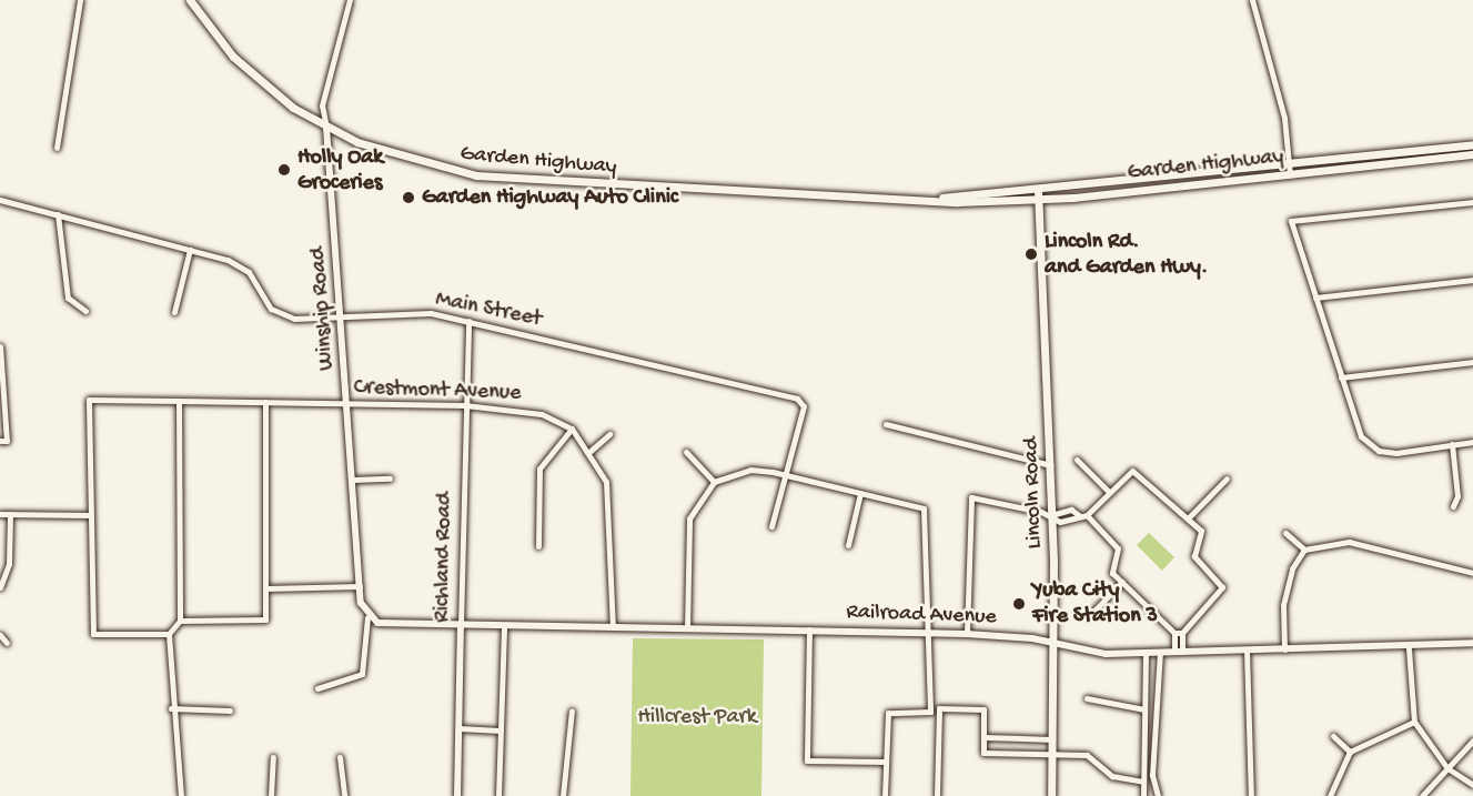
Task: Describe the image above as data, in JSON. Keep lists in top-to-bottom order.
{
  "streets": {
    "main road": ["Garden Highway", "Lincoln Road"],
    "street": [
      "Winship Road",
      "Main Street",
      "Crestmont Avenue",
      "Richland Road",
      "Railroad Avenue"
    ]
  },
  "crossings": [
    ["Garden Highway", "Winship Road"],
    ["Garden Highway", "Lincoln Road"],
    ["Winship Road", "Main Street"],
    ["Winship Road", "Crestmont Avenue"],
    ["Winship Road", "Railroad Avenue"],
    ["Main Street", "Richland Road"],
    ["Crestmont Avenue", "Richland Road"],
    ["Crestmont Avenue", "Railroad Avenue"],
    ["Lincoln Road", "Railroad Avenue"],
    ["Richland Road", "Railroad Avenue"]
  ],
  "parks": ["Hillcrest Park"],
  "places": [
    "Holly Oak Groceries",
    "Garden Highway Auto Clinic",
    "Lincoln Rd. and Garden Hwy.",
    "Yuba City Fire Station 3"
  ]
}
